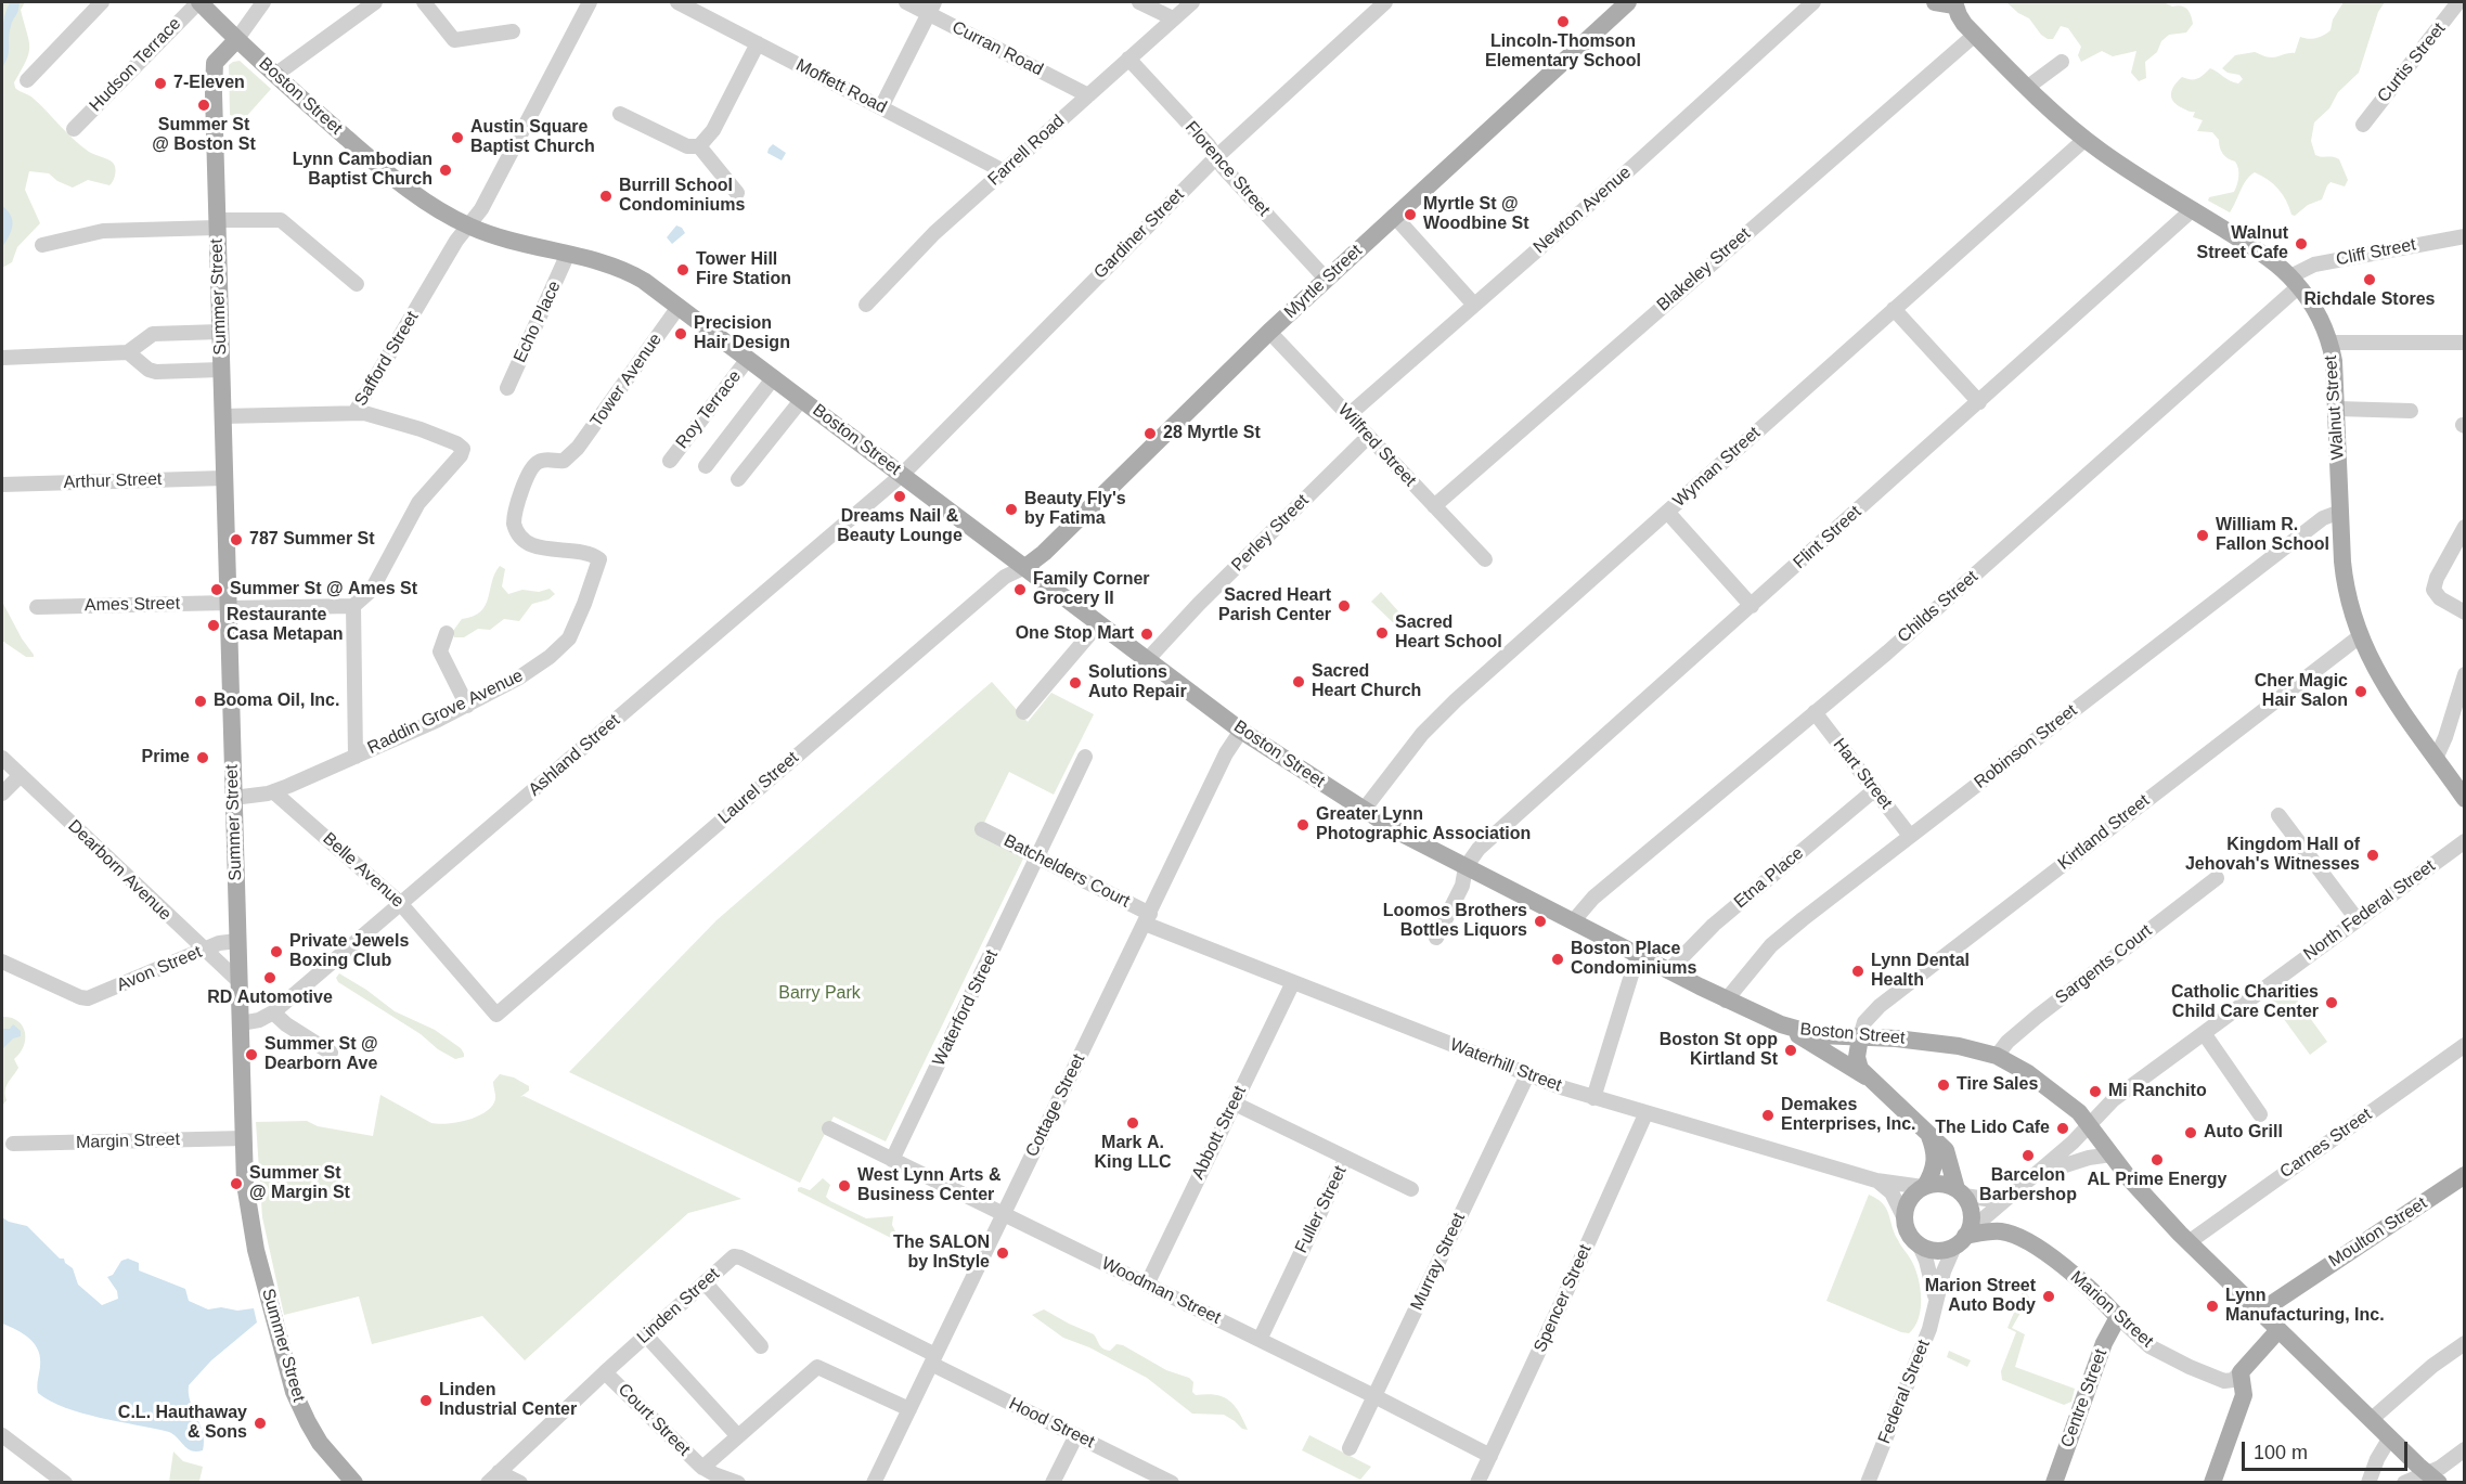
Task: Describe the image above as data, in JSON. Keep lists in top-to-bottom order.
{
  "streets": {
    "main road": [
      "Boston Street",
      "Myrtle Street",
      "Summer Street",
      "Walnut Street",
      "Moulton Street",
      "Marion Street",
      "Centre Street"
    ],
    "street": [
      "Curran Road",
      "Curtis Street",
      "Hudson Terrace",
      "Moffett Road",
      "Farrell Road",
      "Florence Street",
      "Newton Avenue",
      "Gardiner Street",
      "Cliff Street",
      "Blakeley Street",
      "Echo Place",
      "Safford Street",
      "Tower Avenue",
      "Roy Terrace",
      "Wilfred Street",
      "Wyman Street",
      "Arthur Street",
      "Perley Street",
      "Flint Street",
      "Ames Street",
      "Childs Street",
      "Raddin Grove Avenue",
      "Robinson Street",
      "Ashland Street",
      "Hart Street",
      "Laurel Street",
      "Kirtland Street",
      "Dearborn Avenue",
      "Belle Avenue",
      "Batchelders Court",
      "Etna Place",
      "North Federal Street",
      "Sargents Court",
      "Avon Street",
      "Waterford Street",
      "Waterhill Street",
      "Cottage Street",
      "Abbott Street",
      "Margin Street",
      "Carnes Street",
      "Fuller Street",
      "Murray Street",
      "Woodman Street",
      "Spencer Street",
      "Linden Street",
      "Federal Street",
      "Court Street",
      "Hood Street"
    ]
  },
  "crossings": [
    ["Curran Road", "Farrell Road"],
    ["Hudson Terrace", "Boston Street"],
    ["Moffett Road", "Farrell Road"],
    ["Boston Street", "Gardiner Street"],
    ["Boston Street", "Myrtle Street"],
    ["Boston Street", "Summer Street"],
    ["Boston Street", "Echo Place"],
    ["Boston Street", "Safford Street"],
    ["Boston Street", "Tower Avenue"],
    ["Boston Street", "Roy Terrace"],
    ["Boston Street", "Wyman Street"],
    ["Boston Street", "Perley Street"],
    ["Boston Street", "Flint Street"],
    ["Boston Street", "Childs Street"],
    ["Boston Street", "Robinson Street"],
    ["Boston Street", "Ashland Street"],
    ["Boston Street", "Laurel Street"],
    ["Boston Street", "Kirtland Street"],
    ["Boston Street", "Etna Place"],
    ["Boston Street", "North Federal Street"],
    ["Boston Street", "Sargents Court"],
    ["Boston Street", "Cottage Street"],
    ["Boston Street", "Carnes Street"],
    ["Boston Street", "Moulton Street"],
    ["Boston Street", "Federal Street"],
    ["Farrell Road", "Florence Street"],
    ["Florence Street", "Gardiner Street"],
    ["Florence Street", "Myrtle Street"],
    ["Newton Avenue", "Wilfred Street"],
    ["Gardiner Street", "Ashland Street"],
    ["Cliff Street", "Walnut Street"],
    ["Cliff Street", "Childs Street"],
    ["Blakeley Street", "Walnut Street"],
    ["Blakeley Street", "Wilfred Street"],
    ["Myrtle Street", "Wilfred Street"],
    ["Myrtle Street", "Laurel Street"],
    ["Summer Street", "Safford Street"],
    ["Summer Street", "Arthur Street"],
    ["Summer Street", "Ames Street"],
    ["Summer Street", "Raddin Grove Avenue"],
    ["Summer Street", "Ashland Street"],
    ["Summer Street", "Dearborn Avenue"],
    ["Summer Street", "Avon Street"],
    ["Summer Street", "Margin Street"],
    ["Tower Avenue", "Raddin Grove Avenue"],
    ["Walnut Street", "Wyman Street"],
    ["Walnut Street", "Flint Street"],
    ["Walnut Street", "Childs Street"],
    ["Walnut Street", "Robinson Street"],
    ["Walnut Street", "Kirtland Street"],
    ["Wilfred Street", "Perley Street"],
    ["Childs Street", "Hart Street"],
    ["Raddin Grove Avenue", "Belle Avenue"],
    ["Robinson Street", "Hart Street"],
    ["Ashland Street", "Belle Avenue"],
    ["Hart Street", "Etna Place"],
    ["Laurel Street", "Belle Avenue"],
    ["Dearborn Avenue", "Avon Street"],
    ["Batchelders Court", "Waterford Street"],
    ["Batchelders Court", "Waterhill Street"],
    ["Batchelders Court", "Cottage Street"],
    ["North Federal Street", "Federal Street"],
    ["Waterford Street", "Woodman Street"],
    ["Waterhill Street", "Cottage Street"],
    ["Waterhill Street", "Abbott Street"],
    ["Waterhill Street", "Murray Street"],
    ["Waterhill Street", "Spencer Street"],
    ["Waterhill Street", "Marion Street"],
    ["Waterhill Street", "Federal Street"],
    ["Cottage Street", "Woodman Street"],
    ["Cottage Street", "Linden Street"],
    ["Cottage Street", "Hood Street"],
    ["Abbott Street", "Fuller Street"],
    ["Abbott Street", "Woodman Street"],
    ["Fuller Street", "Woodman Street"],
    ["Murray Street", "Woodman Street"],
    ["Woodman Street", "Spencer Street"],
    ["Linden Street", "Court Street"],
    ["Linden Street", "Hood Street"],
    ["Marion Street", "Federal Street"],
    ["Marion Street", "Centre Street"]
  ],
  "parks": ["Barry Park"],
  "places": [
    "Lincoln-Thomson Elementary School",
    "7-Eleven",
    "Summer St @ Boston St",
    "Austin Square Baptist Church",
    "Lynn Cambodian Baptist Church",
    "Burrill School Condominiums",
    "Myrtle St @ Woodbine St",
    "Walnut Street Cafe",
    "Tower Hill Fire Station",
    "Richdale Stores",
    "Precision Hair Design",
    "28 Myrtle St",
    "Dreams Nail & Beauty Lounge",
    "Beauty Fly's by Fatima",
    "William R. Fallon School",
    "787 Summer St",
    "Summer St @ Ames St",
    "Family Corner Grocery II",
    "Sacred Heart Parish Center",
    "Restaurante Casa Metapan",
    "Sacred Heart School",
    "One Stop Mart",
    "Sacred Heart Church",
    "Solutions Auto Repair",
    "Cher Magic Hair Salon",
    "Booma Oil, Inc.",
    "Prime",
    "Greater Lynn Photographic Association",
    "Kingdom Hall of Jehovah's Witnesses",
    "Loomos Brothers Bottles Liquors",
    "Private Jewels Boxing Club",
    "Boston Place Condominiums",
    "Lynn Dental Health",
    "RD Automotive",
    "Catholic Charities Child Care Center",
    "Boston St opp Kirtland St",
    "Summer St @ Dearborn Ave",
    "Tire Sales",
    "Mi Ranchito",
    "Demakes Enterprises, Inc.",
    "Mark A. King LLC",
    "The Lido Cafe",
    "Auto Grill",
    "Barcelon Barbershop",
    "AL Prime Energy",
    "Summer St @ Margin St",
    "West Lynn Arts & Business Center",
    "The SALON by InStyle",
    "Marion Street Auto Body",
    "Lynn Manufacturing, Inc.",
    "Linden Industrial Center",
    "C.L. Hauthaway & Sons"
  ],
  "scale_bar": "100 m"
}
